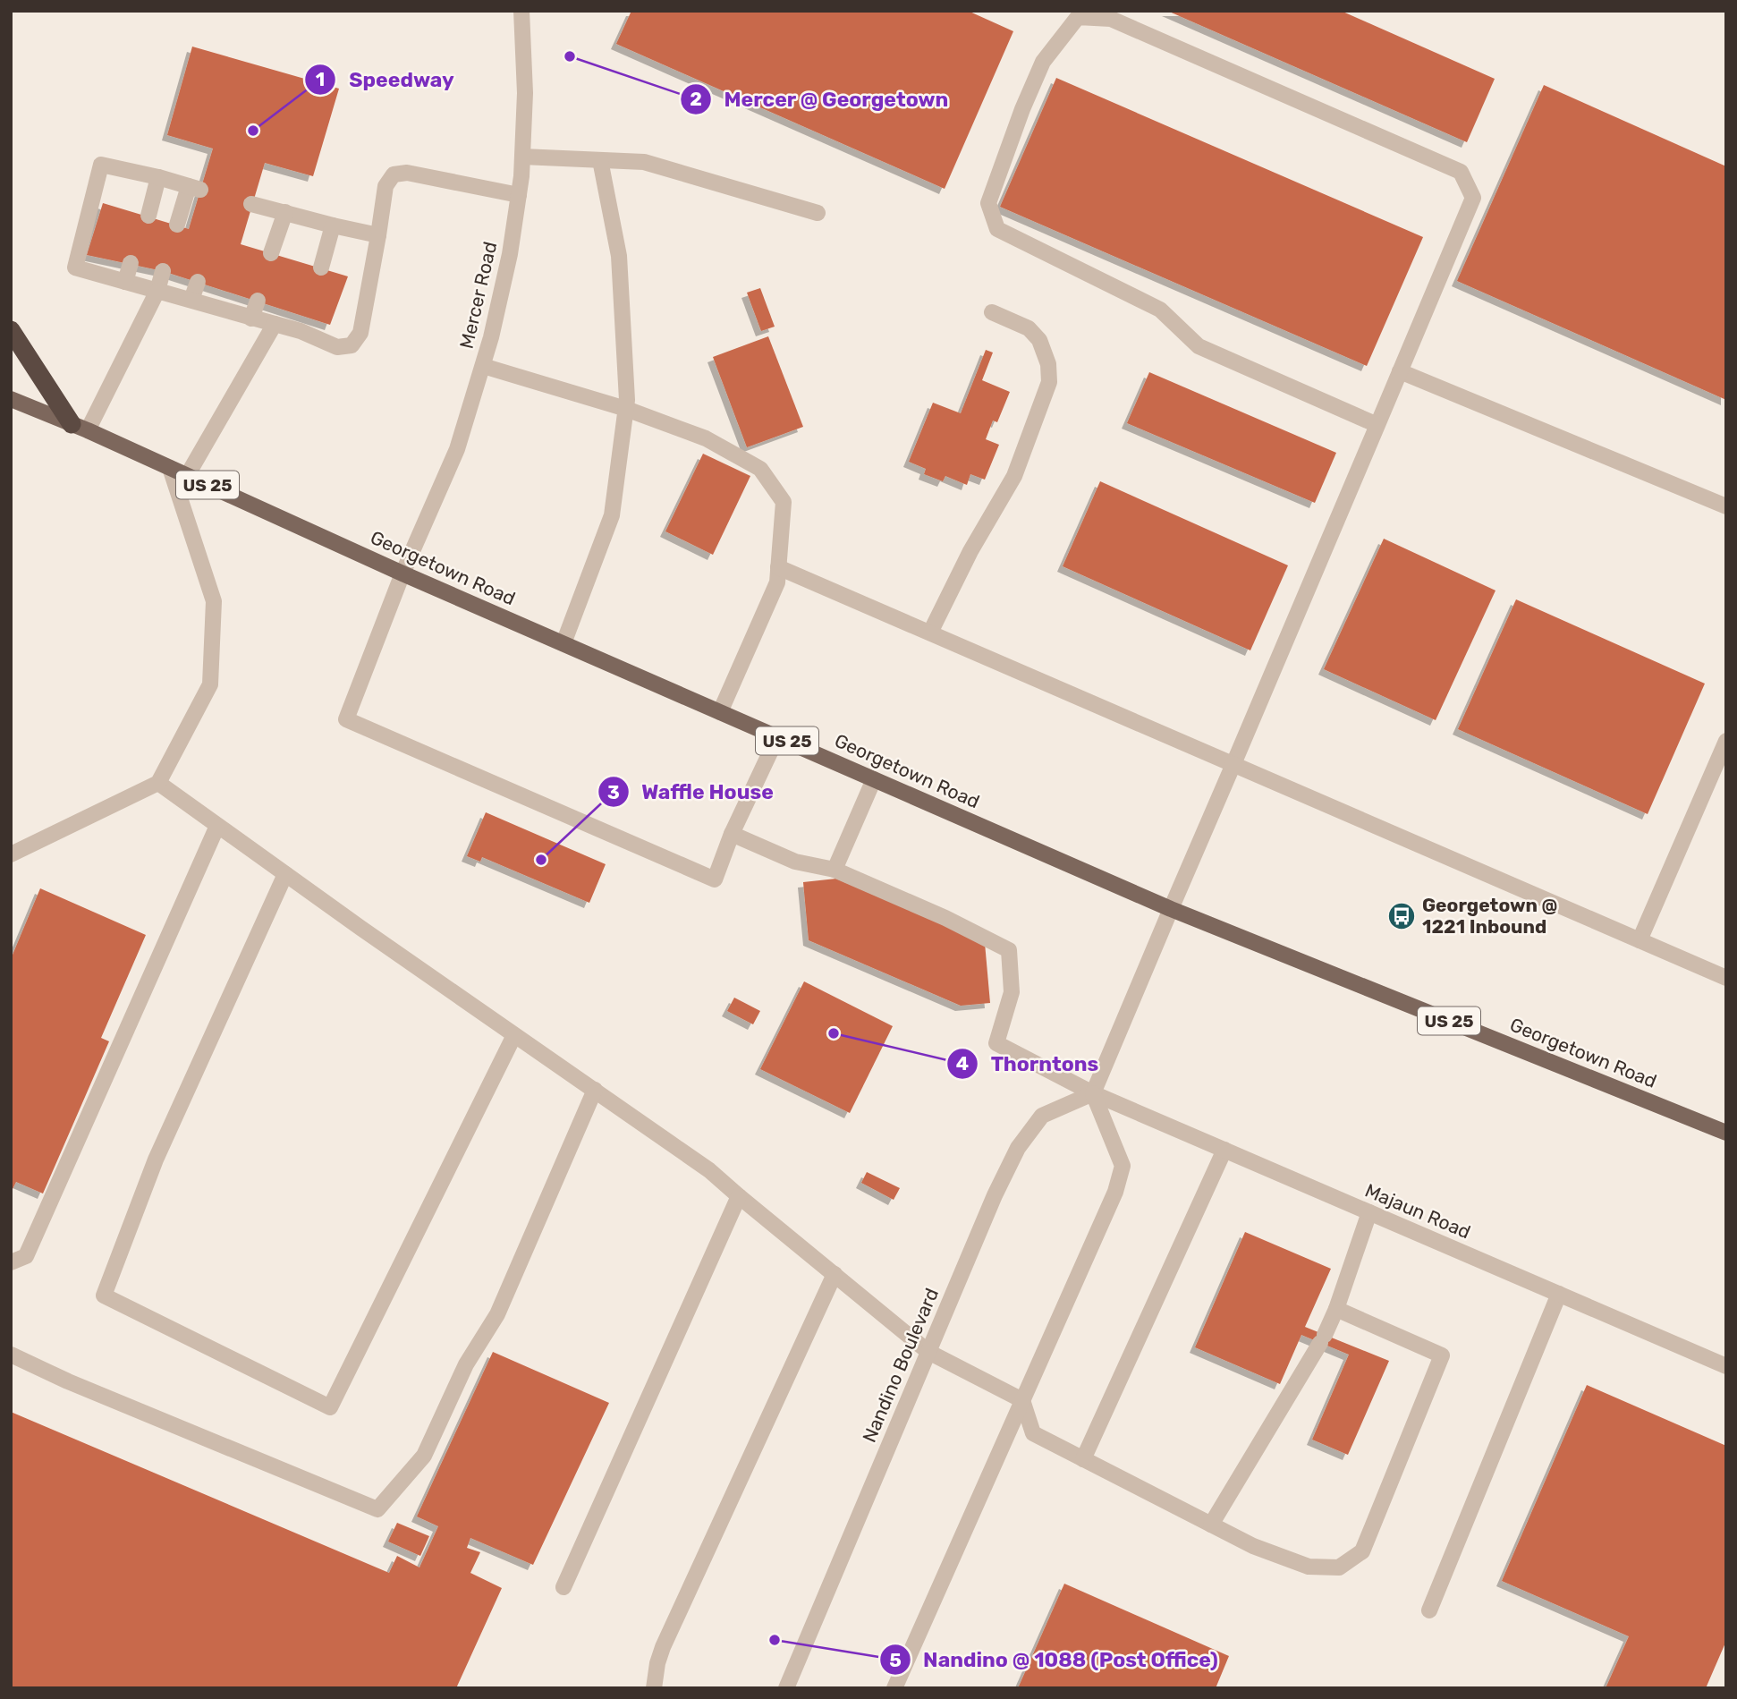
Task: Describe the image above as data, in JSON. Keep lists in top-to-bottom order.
{
  "streets": {
    "main road": ["US 25", "Georgetown Road"],
    "street": ["Mercer Road", "Majaun Road", "Nandino Boulevard"]
  },
  "crossings": [
    ["Mercer Road", "Georgetown Road"],
    ["Majaun Road", "Nandino Boulevard"]
  ],
  "places": {
    "other": [
      "Mercer @ Georgetown",
      "Speedway",
      "Waffle House",
      "Thorntons",
      "Nandino @ 1088 (Post Office)"
    ],
    "bus stop": ["Georgetown @ 1221 Inbound"]
  }
}
